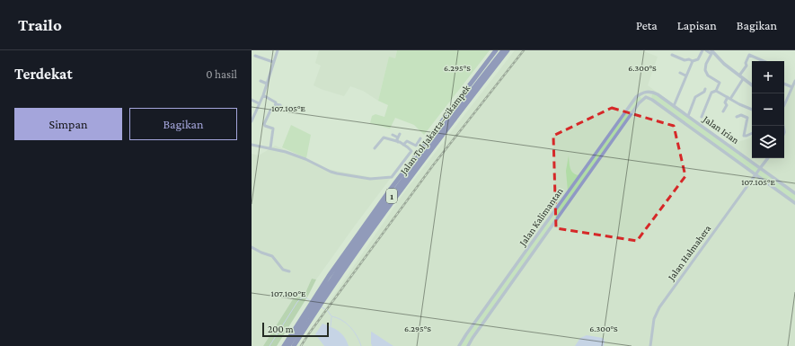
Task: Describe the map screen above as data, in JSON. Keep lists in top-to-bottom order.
{
  "streets": {
    "highway": ["Jalan Tol Jakarta–Cikampek", "1"],
    "street": ["Jalan Irian", "Jalan Kalimantan", "Jalan Halmahera"]
  },
  "crossings": [
    ["Jalan Tol Jakarta–Cikampek", "1"],
    ["Jalan Irian", "Jalan Halmahera"]
  ],
  "scale_bar": "200 m",
  "page": {
    "header": "Trailo",
    "nav": ["Peta", "Lapisan", "Bagikan"],
    "heading": ["Terdekat", "0 hasil"],
    "map_buttons": ["+", "−"],
    "buttons": ["Simpan", "Bagikan"],
    "scale": "200 m"
  },
  "coordinates": [
    "6.295°S",
    "6.300°S",
    "107.105°E",
    "107.100°E"
  ]
}
